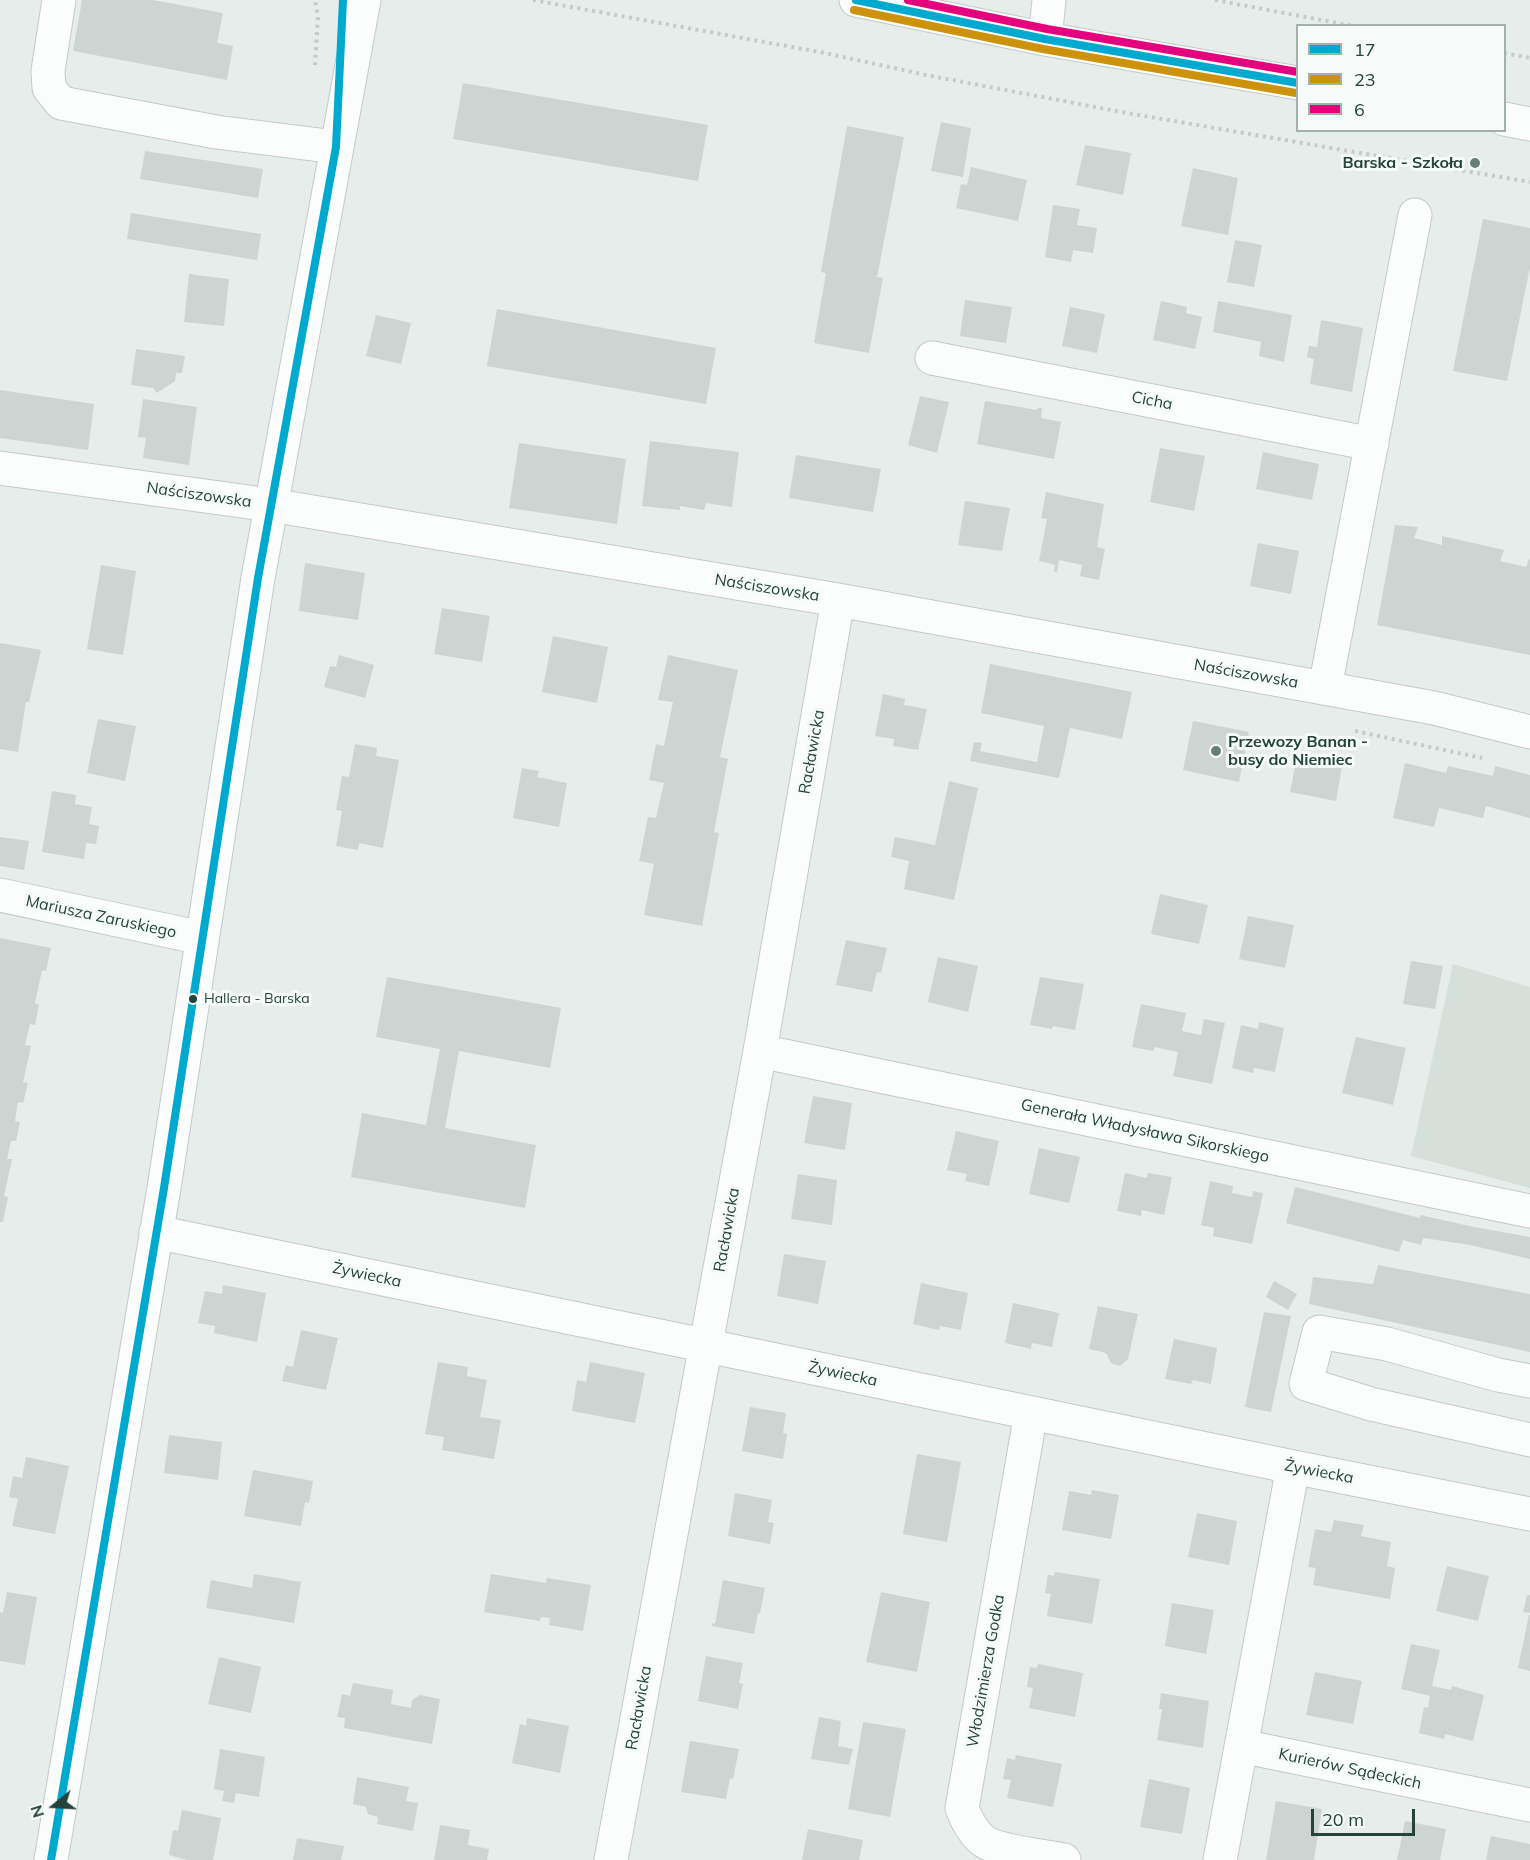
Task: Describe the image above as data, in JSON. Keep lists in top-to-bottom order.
{
  "streets": {
    "street": [
      "Cicha",
      "Naściszowska",
      "Racławicka",
      "Mariusza Zaruskiego",
      "Generała Władysława Sikorskiego",
      "Żywiecka",
      "Włodzimierza Godka",
      "Kurierów Sądeckich"
    ]
  },
  "crossings": [
    ["Naściszowska", "Racławicka"],
    ["Racławicka", "Generała Władysława Sikorskiego"],
    ["Racławicka", "Żywiecka"],
    ["Żywiecka", "Włodzimierza Godka"]
  ],
  "places": ["Barska - Szkoła", "Przewozy Banan - busy do Niemiec", "Hallera - Barska"],
  "lines": ["transit line 17", "transit line 6", "transit line 23"],
  "legend": ["17", "23", "6"],
  "scale_bar": "20 m",
  "north": "left"
}
